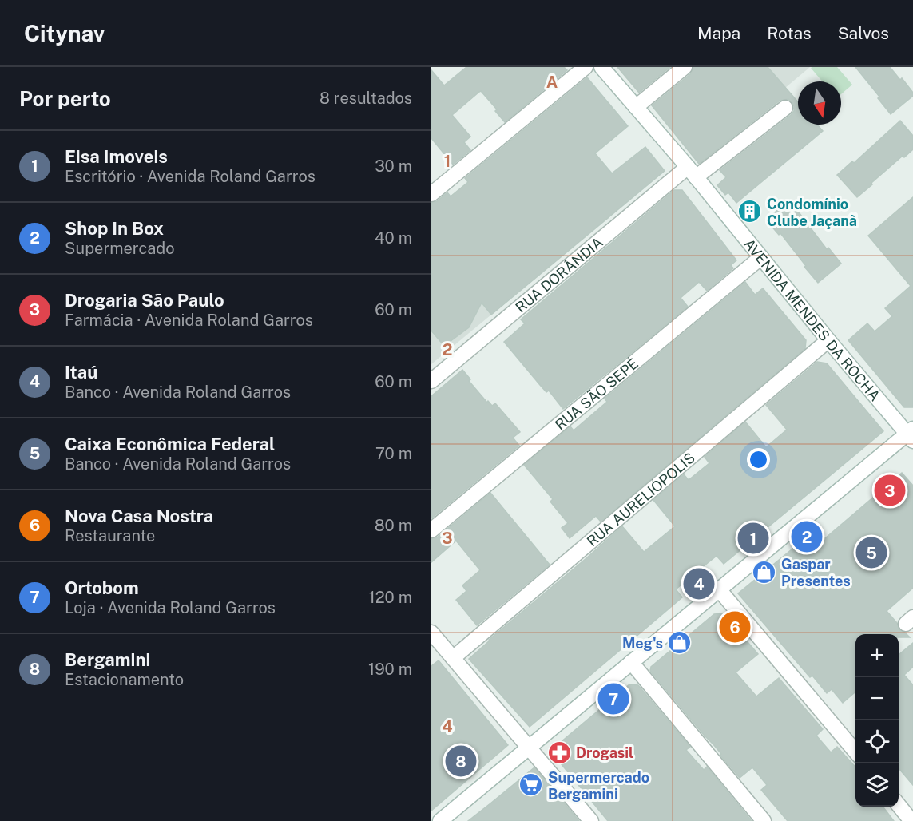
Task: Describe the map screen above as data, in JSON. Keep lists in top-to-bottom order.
{
  "streets": {
    "street": [
      "RUA DORÂNDIA",
      "AVENIDA MENDES DA ROCHA",
      "RUA SÃO SEPÉ",
      "RUA AURELIÓPOLIS"
    ]
  },
  "crossings": [
    ["RUA DORÂNDIA", "AVENIDA MENDES DA ROCHA"],
    ["AVENIDA MENDES DA ROCHA", "RUA SÃO SEPÉ"],
    ["AVENIDA MENDES DA ROCHA", "RUA AURELIÓPOLIS"]
  ],
  "places": {
    "building": ["Condomínio Clube Jaçanã"],
    "shop": ["Gaspar Presentes", "Meg's"],
    "pharmacy": ["Drogasil"],
    "supermarket": ["Supermercado Bergamini"]
  },
  "north": "bottom",
  "page": {
    "header": "Citynav",
    "nav": ["Mapa", "Rotas", "Salvos"],
    "heading": ["Por perto", "8 resultados"],
    "list": [
      {
        "mark": "1",
        "name": "Eisa Imoveis",
        "note": "Escritório · Avenida Roland Garros",
        "value": "30 m"
      },
      {
        "mark": "2",
        "name": "Shop In Box",
        "note": "Supermercado",
        "value": "40 m"
      },
      {
        "mark": "3",
        "name": "Drogaria São Paulo",
        "note": "Farmácia · Avenida Roland Garros",
        "value": "60 m"
      },
      {
        "mark": "4",
        "name": "Itaú",
        "note": "Banco · Avenida Roland Garros",
        "value": "60 m"
      },
      {
        "mark": "5",
        "name": "Caixa Econômica Federal",
        "note": "Banco · Avenida Roland Garros",
        "value": "70 m"
      },
      {
        "mark": "6",
        "name": "Nova Casa Nostra",
        "note": "Restaurante",
        "value": "80 m"
      },
      {
        "mark": "7",
        "name": "Ortobom",
        "note": "Loja · Avenida Roland Garros",
        "value": "120 m"
      },
      {
        "mark": "8",
        "name": "Bergamini",
        "note": "Estacionamento",
        "value": "190 m"
      }
    ],
    "pins": [
      "3",
      "2",
      "1",
      "5",
      "4",
      "6",
      "7",
      "8"
    ],
    "map_buttons": ["+", "−"]
  },
  "grid": {
    "columns": ["A"],
    "rows": [
      "1",
      "2",
      "3",
      "4"
    ]
  }
}
